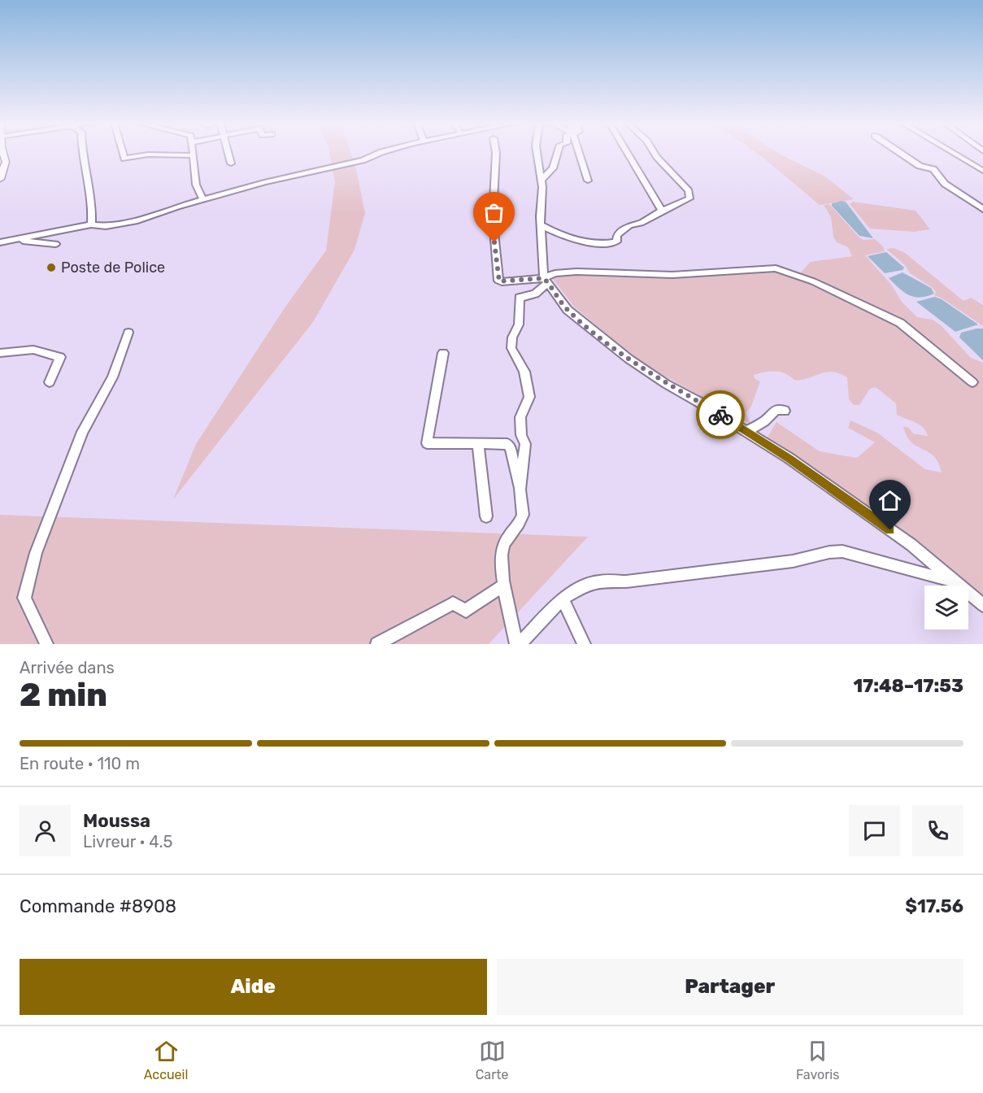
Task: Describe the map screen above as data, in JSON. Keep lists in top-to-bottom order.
{
  "places": ["Poste de Police"],
  "page": {
    "heading": ["2 min", "Arrivée dans", "17:48–17:53"],
    "panel": [
      "Moussa",
      "Livreur · 4.5",
      "Commande #8908",
      "$17.56"
    ],
    "bar": "En route · 110 m",
    "buttons": ["Aide", "Partager"],
    "tabs": ["Accueil", "Carte", "Favoris"]
  }
}
